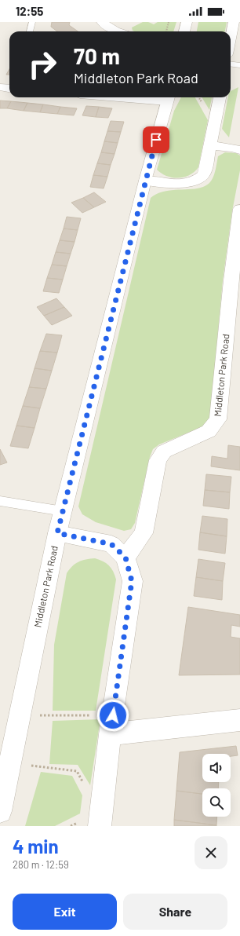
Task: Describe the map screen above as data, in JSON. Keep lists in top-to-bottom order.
{
  "streets": {
    "street": ["Middleton Park Road"]
  },
  "page": {
    "status": "12:55",
    "turn": ["70 m", "Middleton Park Road"],
    "heading": ["4 min", "280 m · 12:59"],
    "buttons": ["Exit", "Share"]
  }
}
